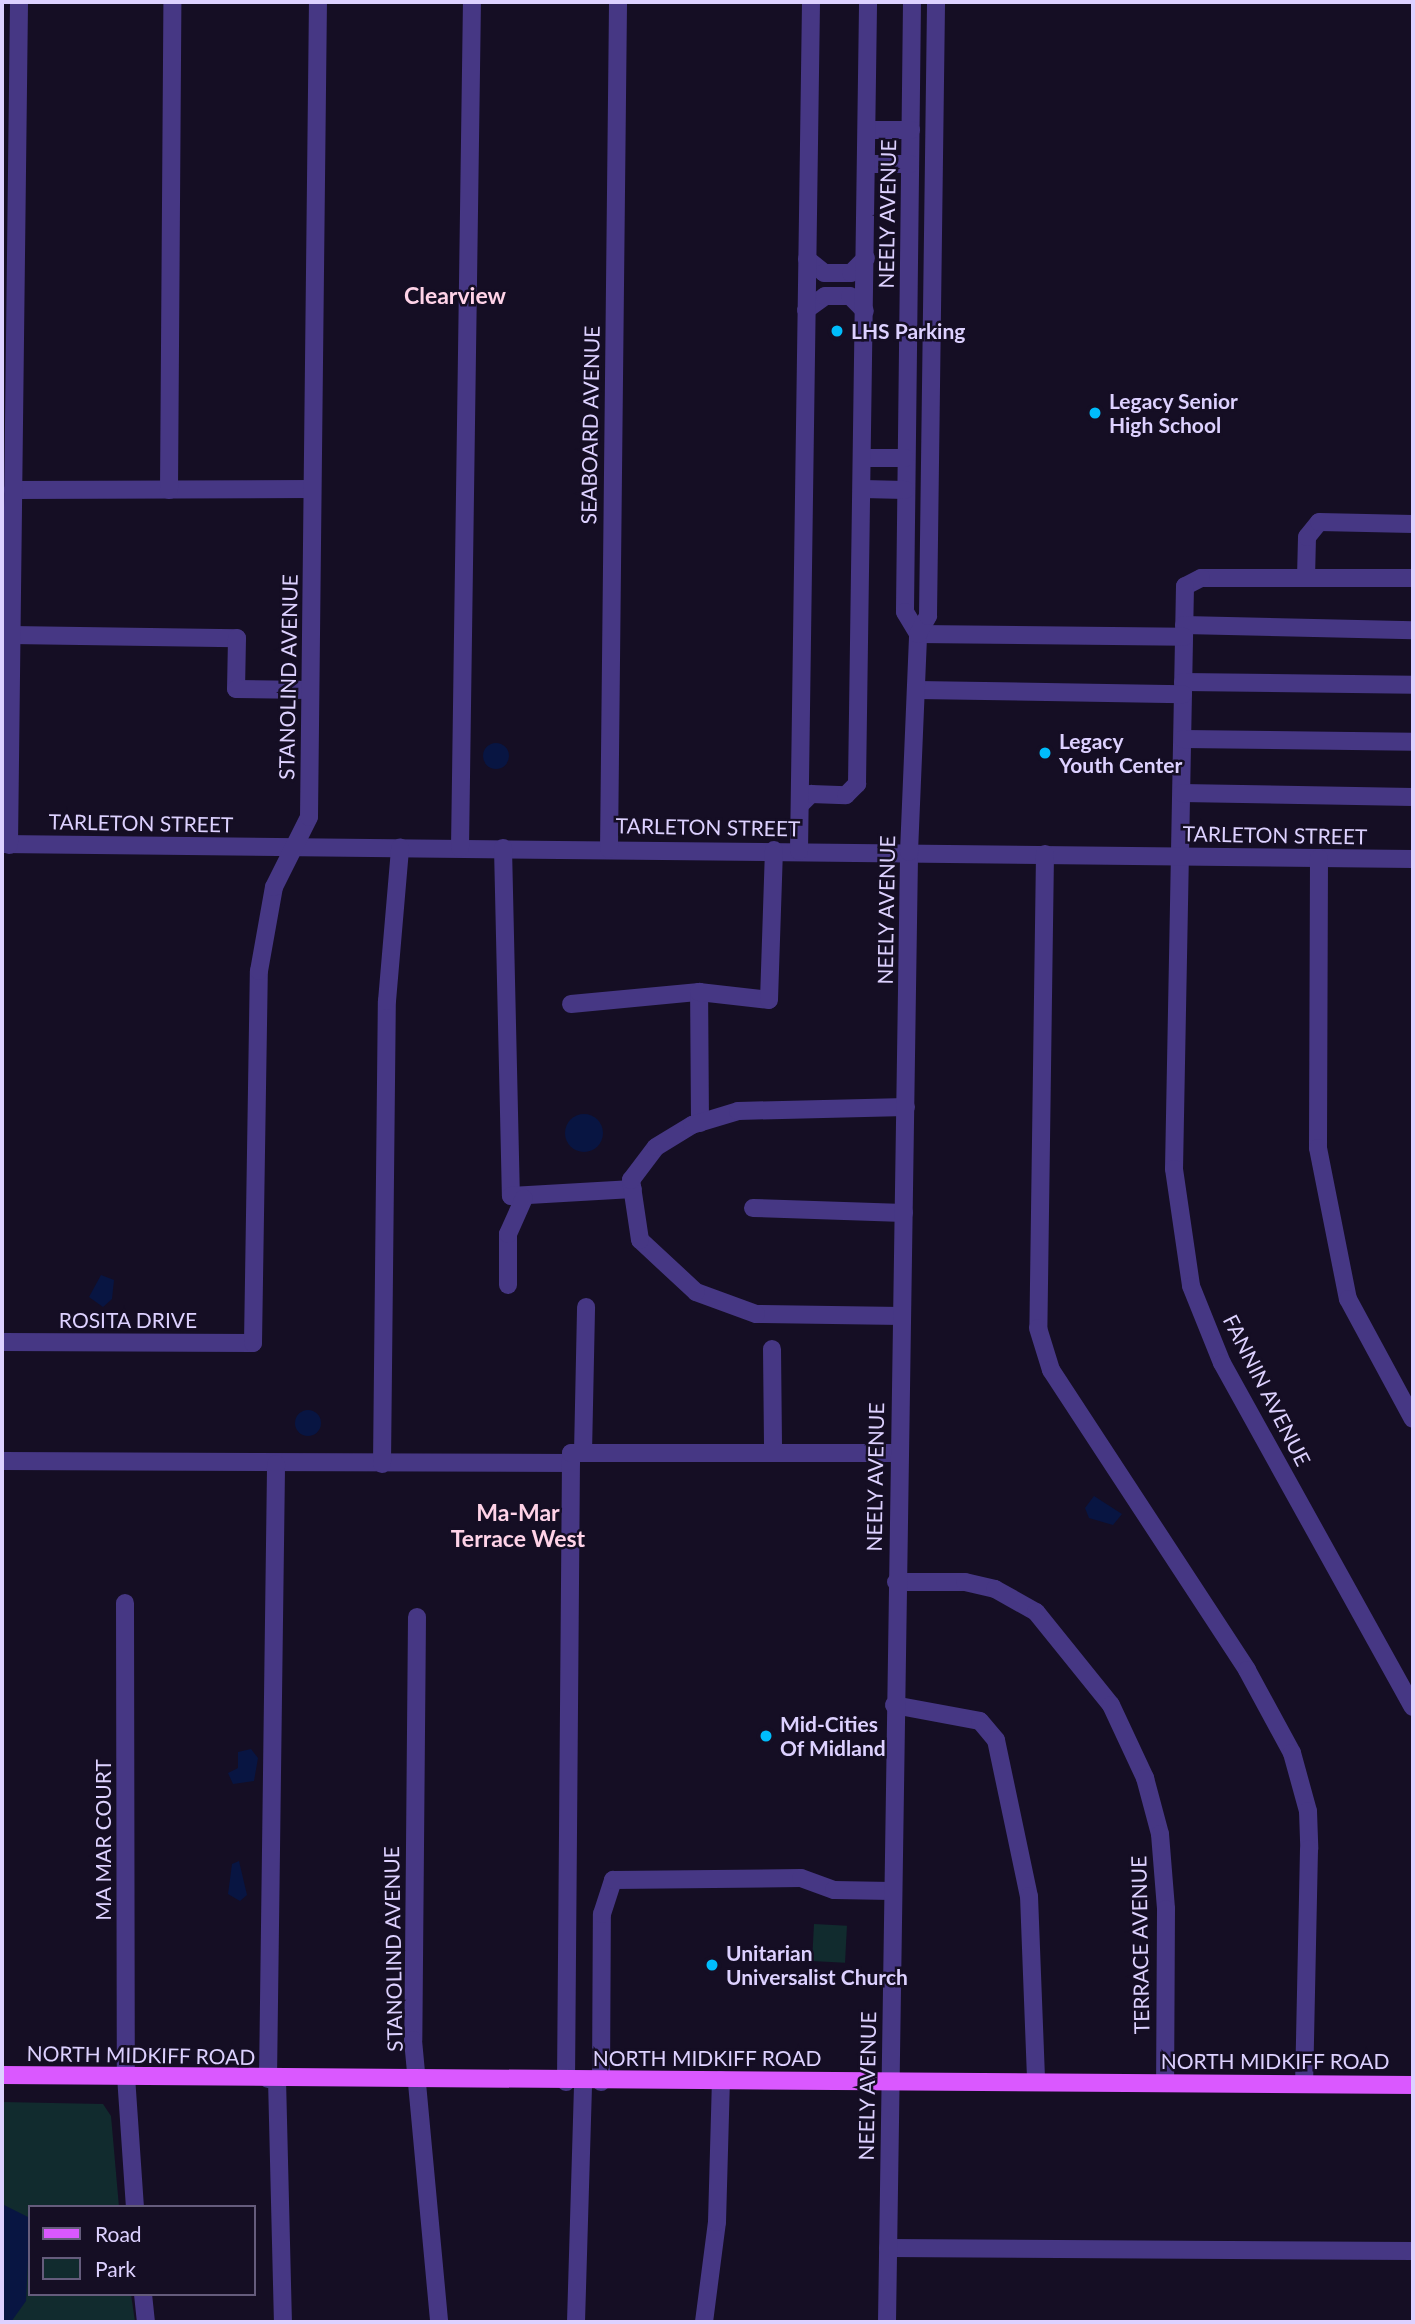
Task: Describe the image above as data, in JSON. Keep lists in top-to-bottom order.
{
  "streets": {
    "main road": ["NORTH MIDKIFF ROAD"],
    "street": [
      "NEELY AVENUE",
      "SEABOARD AVENUE",
      "STANOLIND AVENUE",
      "TARLETON STREET",
      "ROSITA DRIVE",
      "FANNIN AVENUE",
      "MA MAR COURT",
      "TERRACE AVENUE"
    ]
  },
  "crossings": [
    ["NEELY AVENUE", "TARLETON STREET"],
    ["NEELY AVENUE", "TERRACE AVENUE"],
    ["NEELY AVENUE", "NORTH MIDKIFF ROAD"],
    ["SEABOARD AVENUE", "TARLETON STREET"],
    ["STANOLIND AVENUE", "TARLETON STREET"],
    ["STANOLIND AVENUE", "ROSITA DRIVE"],
    ["STANOLIND AVENUE", "NORTH MIDKIFF ROAD"],
    ["TARLETON STREET", "FANNIN AVENUE"],
    ["MA MAR COURT", "NORTH MIDKIFF ROAD"],
    ["TERRACE AVENUE", "NORTH MIDKIFF ROAD"]
  ],
  "districts": ["Clearview", "Ma-Mar Terrace West"],
  "places": [
    "LHS Parking",
    "Legacy Senior High School",
    "Legacy Youth Center",
    "Mid-Cities Of Midland",
    "Unitarian Universalist Church"
  ],
  "legend": ["Road", "Park"]
}
